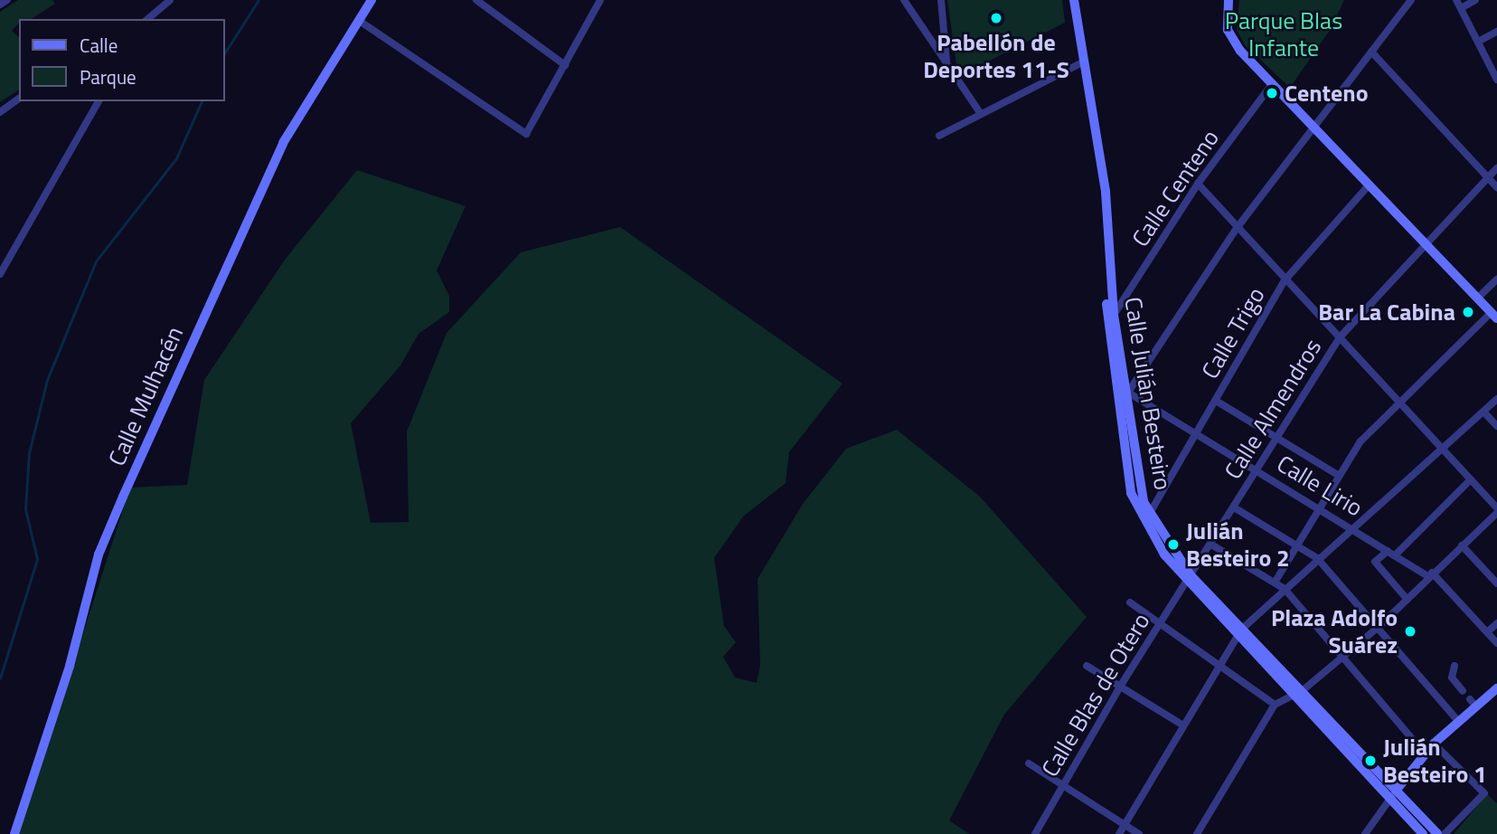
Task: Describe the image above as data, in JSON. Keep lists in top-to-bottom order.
{
  "streets": {
    "street": [
      "Calle Centeno",
      "Calle Trigo",
      "Calle Julián Besteiro",
      "Calle Mulhacén",
      "Calle Almendros",
      "Calle Lirio",
      "Calle Blas de Otero"
    ]
  },
  "crossings": [
    ["Calle Centeno", "Calle Julián Besteiro"],
    ["Calle Trigo", "Calle Julián Besteiro"],
    ["Calle Trigo", "Calle Lirio"],
    ["Calle Julián Besteiro", "Calle Almendros"],
    ["Calle Julián Besteiro", "Calle Lirio"],
    ["Calle Julián Besteiro", "Calle Blas de Otero"],
    ["Calle Almendros", "Calle Lirio"],
    ["Calle Almendros", "Calle Blas de Otero"]
  ],
  "parks": ["Parque Blas Infante"],
  "places": [
    "Pabellón de Deportes 11-S",
    "Centeno",
    "Bar La Cabina",
    "Julián Besteiro 2",
    "Plaza Adolfo Suárez",
    "Julián Besteiro 1"
  ],
  "legend": ["Calle", "Parque"]
}
